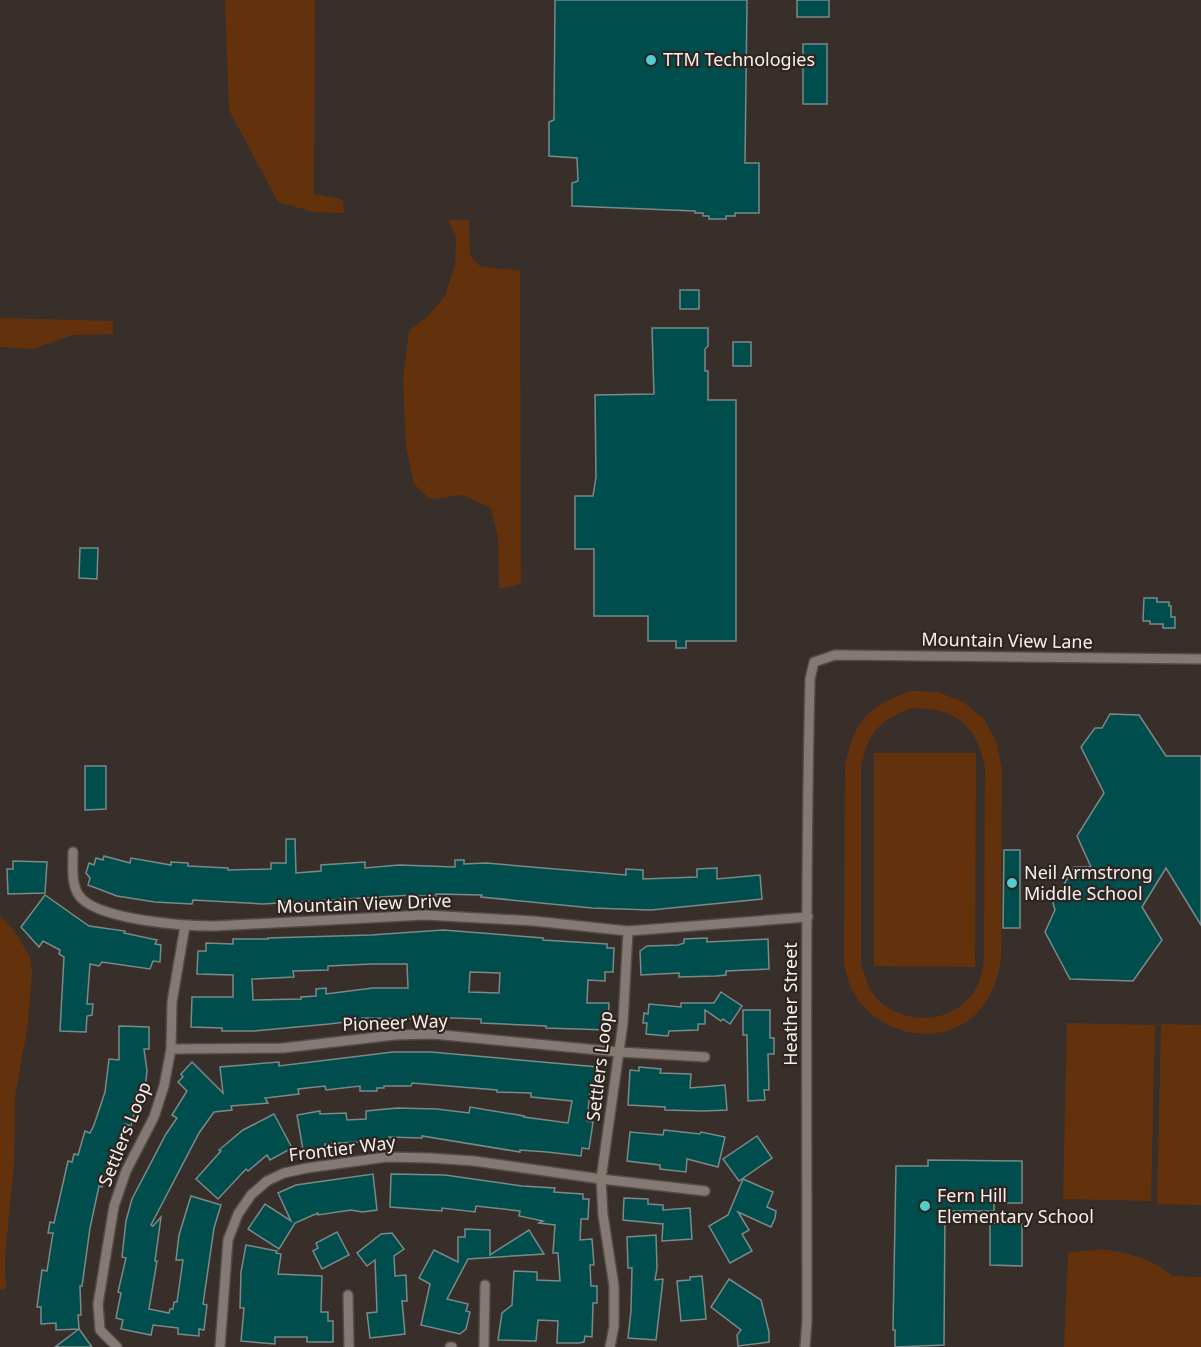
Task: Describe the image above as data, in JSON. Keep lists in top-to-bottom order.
{
  "streets": {
    "street": [
      "Mountain View Lane",
      "Mountain View Drive",
      "Heather Street",
      "Pioneer Way",
      "Settlers Loop",
      "Frontier Way"
    ]
  },
  "crossings": [
    ["Mountain View Lane", "Heather Street"],
    ["Mountain View Drive", "Heather Street"],
    ["Mountain View Drive", "Settlers Loop"],
    ["Pioneer Way", "Settlers Loop"],
    ["Settlers Loop", "Frontier Way"]
  ],
  "places": ["TTM Technologies", "Neil Armstrong Middle School", "Fern Hill Elementary School"]
}
